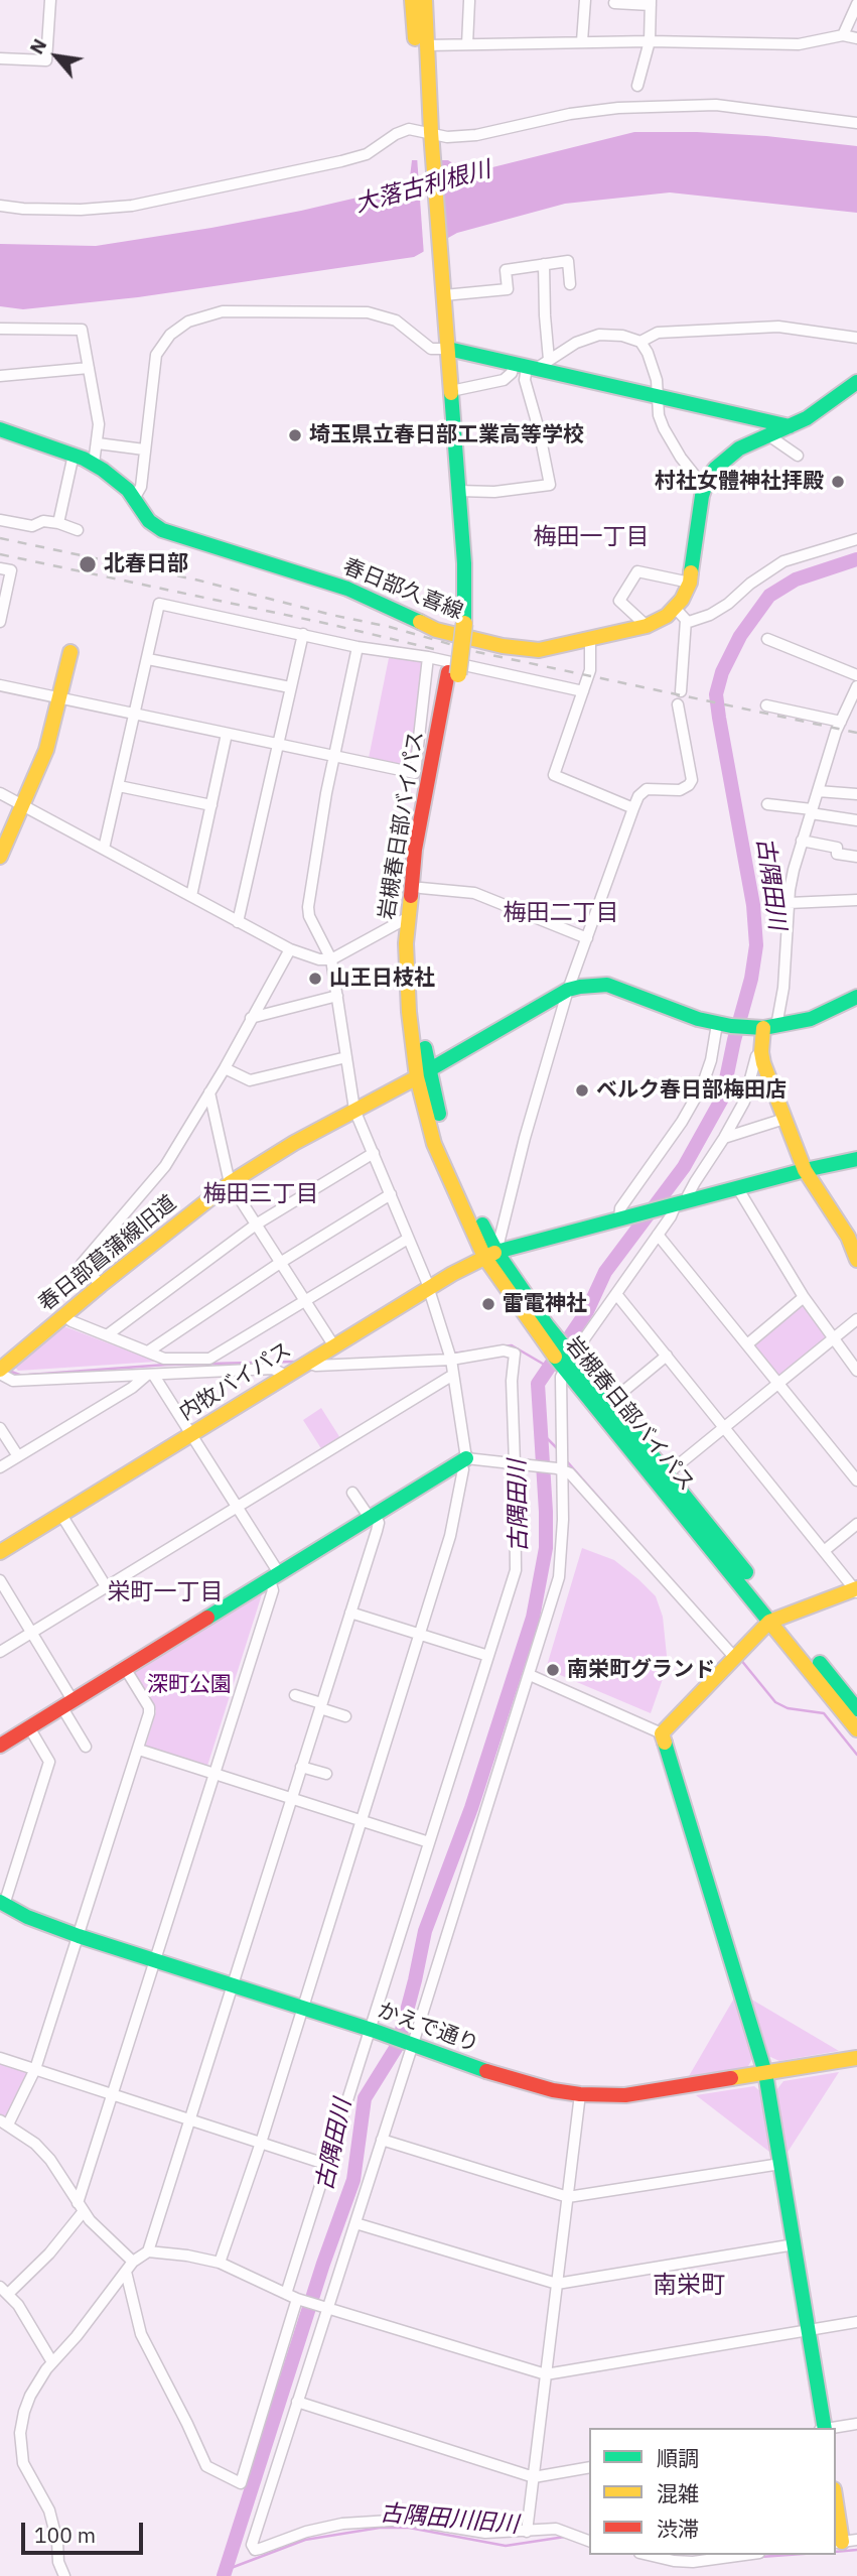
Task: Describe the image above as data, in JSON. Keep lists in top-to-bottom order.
{
  "streets": {
    "main road": [
      "春日部久喜線",
      "岩槻春日部バイパス",
      "春日部菖蒲線旧道",
      "内牧バイパス",
      "かえで通り"
    ]
  },
  "crossings": [
    ["岩槻春日部バイパス", "春日部菖蒲線旧道"],
    ["岩槻春日部バイパス", "内牧バイパス"]
  ],
  "districts": [
    "梅田一丁目",
    "梅田二丁目",
    "梅田三丁目",
    "栄町一丁目",
    "南栄町"
  ],
  "water": ["大落古利根川", "古隅田川", "古隅田川旧川"],
  "parks": ["深町公園"],
  "places": [
    "埼玉県立春日部工業高等学校",
    "村社女體神社拝殿",
    "北春日部",
    "山王日枝社",
    "ベルク春日部梅田店",
    "雷電神社",
    "南栄町グランド"
  ],
  "legend": ["順調", "混雑", "渋滞"],
  "scale_bar": "100 m",
  "north": "top left"
}
